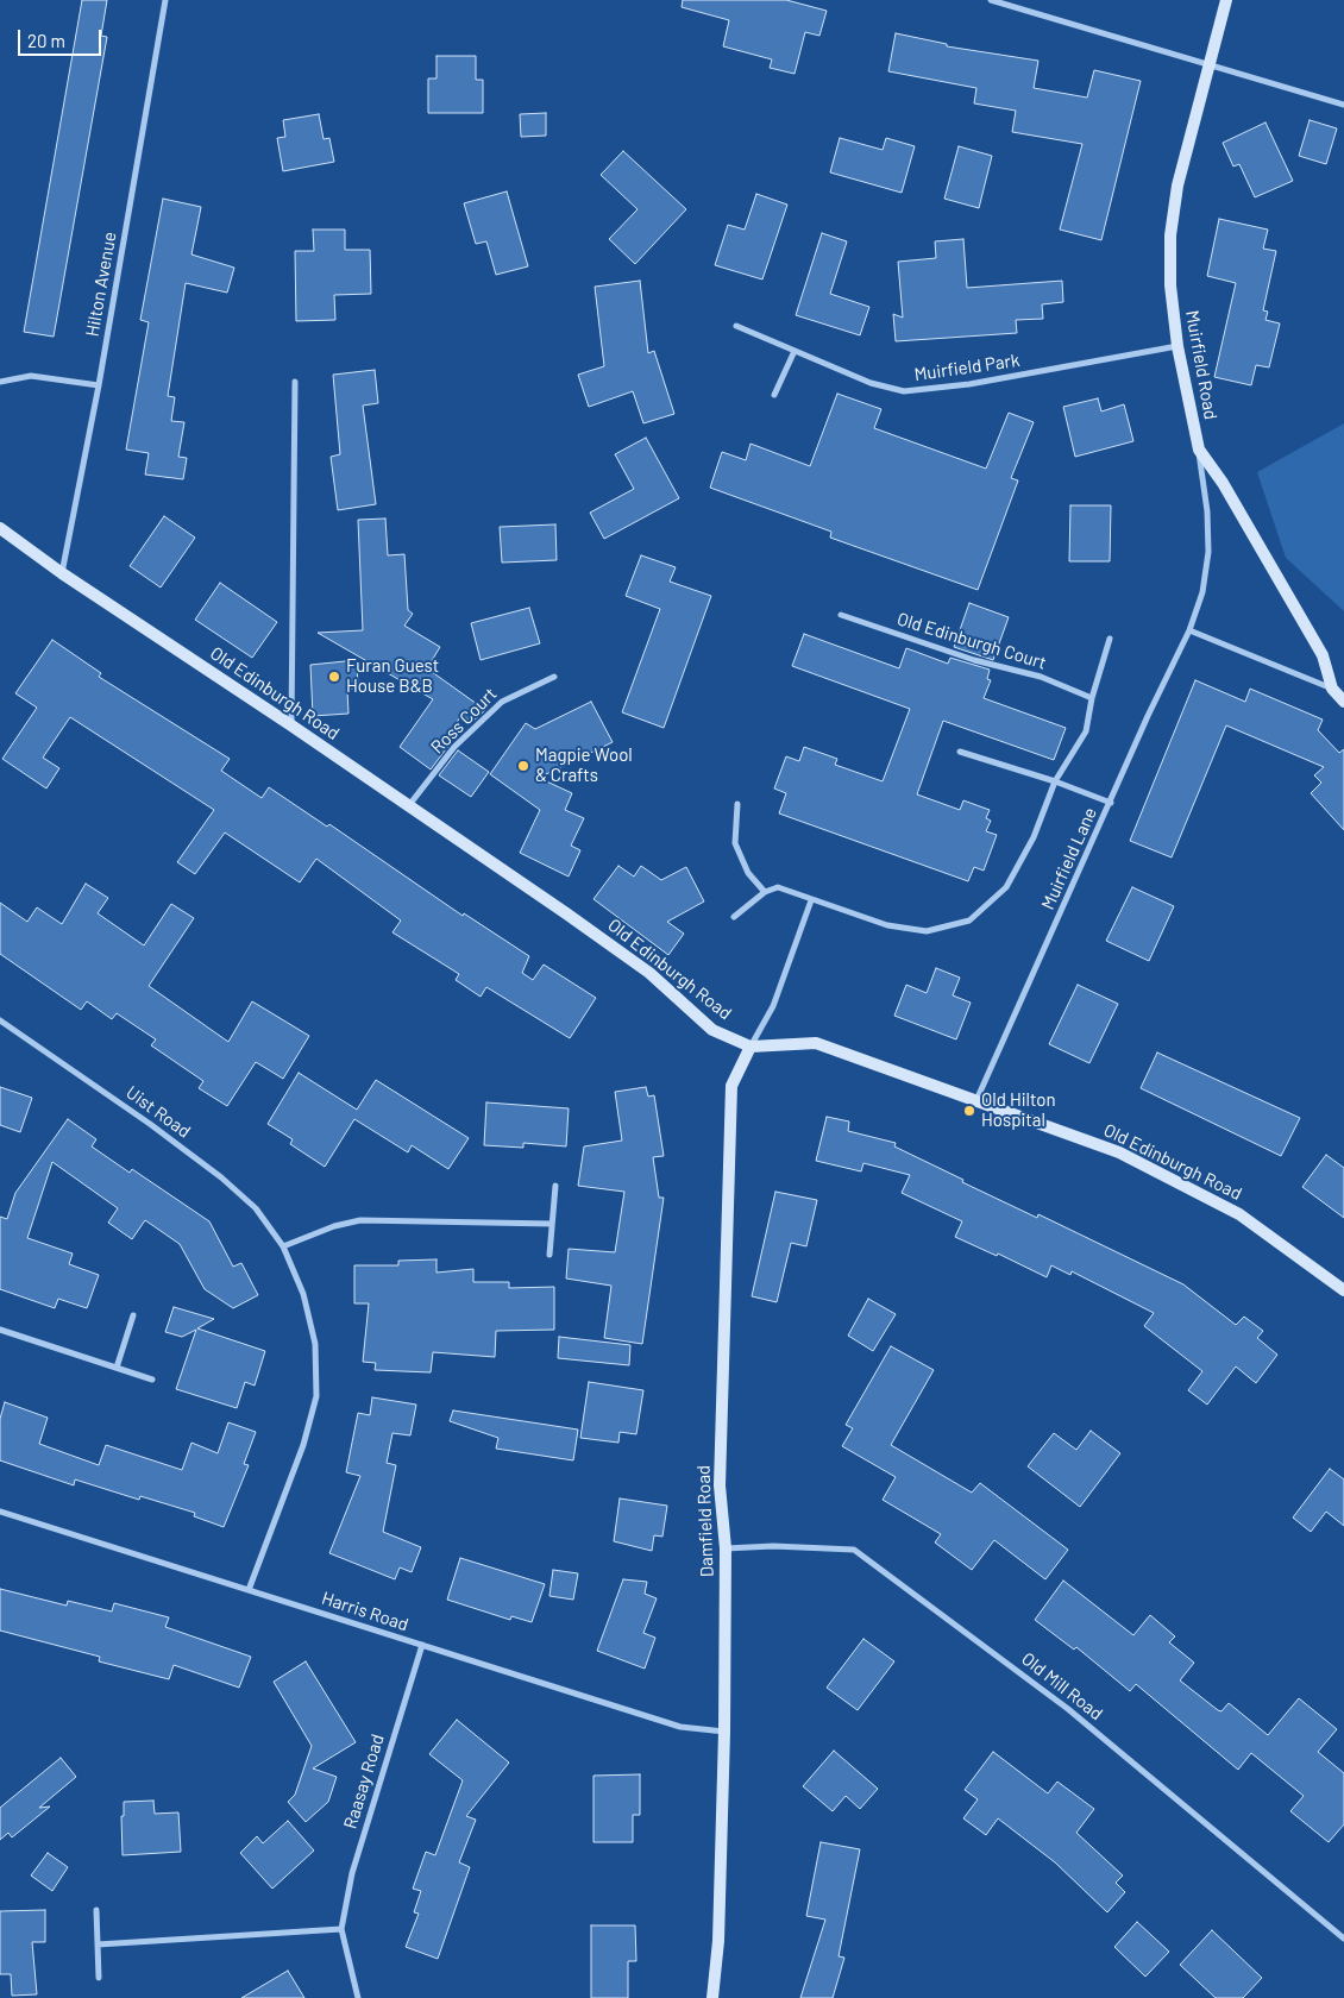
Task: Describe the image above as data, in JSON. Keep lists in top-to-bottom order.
{
  "streets": {
    "street": [
      "Hilton Avenue",
      "Muirfield Road",
      "Muirfield Park",
      "Old Edinburgh Court",
      "Old Edinburgh Road",
      "Ross Court",
      "Muirfield Lane",
      "Uist Road",
      "Damfield Road",
      "Harris Road",
      "Old Mill Road",
      "Raasay Road"
    ]
  },
  "crossings": [
    ["Hilton Avenue", "Old Edinburgh Road"],
    ["Muirfield Road", "Muirfield Park"],
    ["Muirfield Road", "Muirfield Lane"],
    ["Old Edinburgh Road", "Ross Court"],
    ["Old Edinburgh Road", "Muirfield Lane"],
    ["Old Edinburgh Road", "Damfield Road"],
    ["Uist Road", "Harris Road"],
    ["Damfield Road", "Harris Road"],
    ["Damfield Road", "Old Mill Road"],
    ["Harris Road", "Raasay Road"]
  ],
  "places": ["Furan Guest House B&B", "Magpie Wool & Crafts", "Old Hilton Hospital"],
  "scale_bar": "20 m"
}
